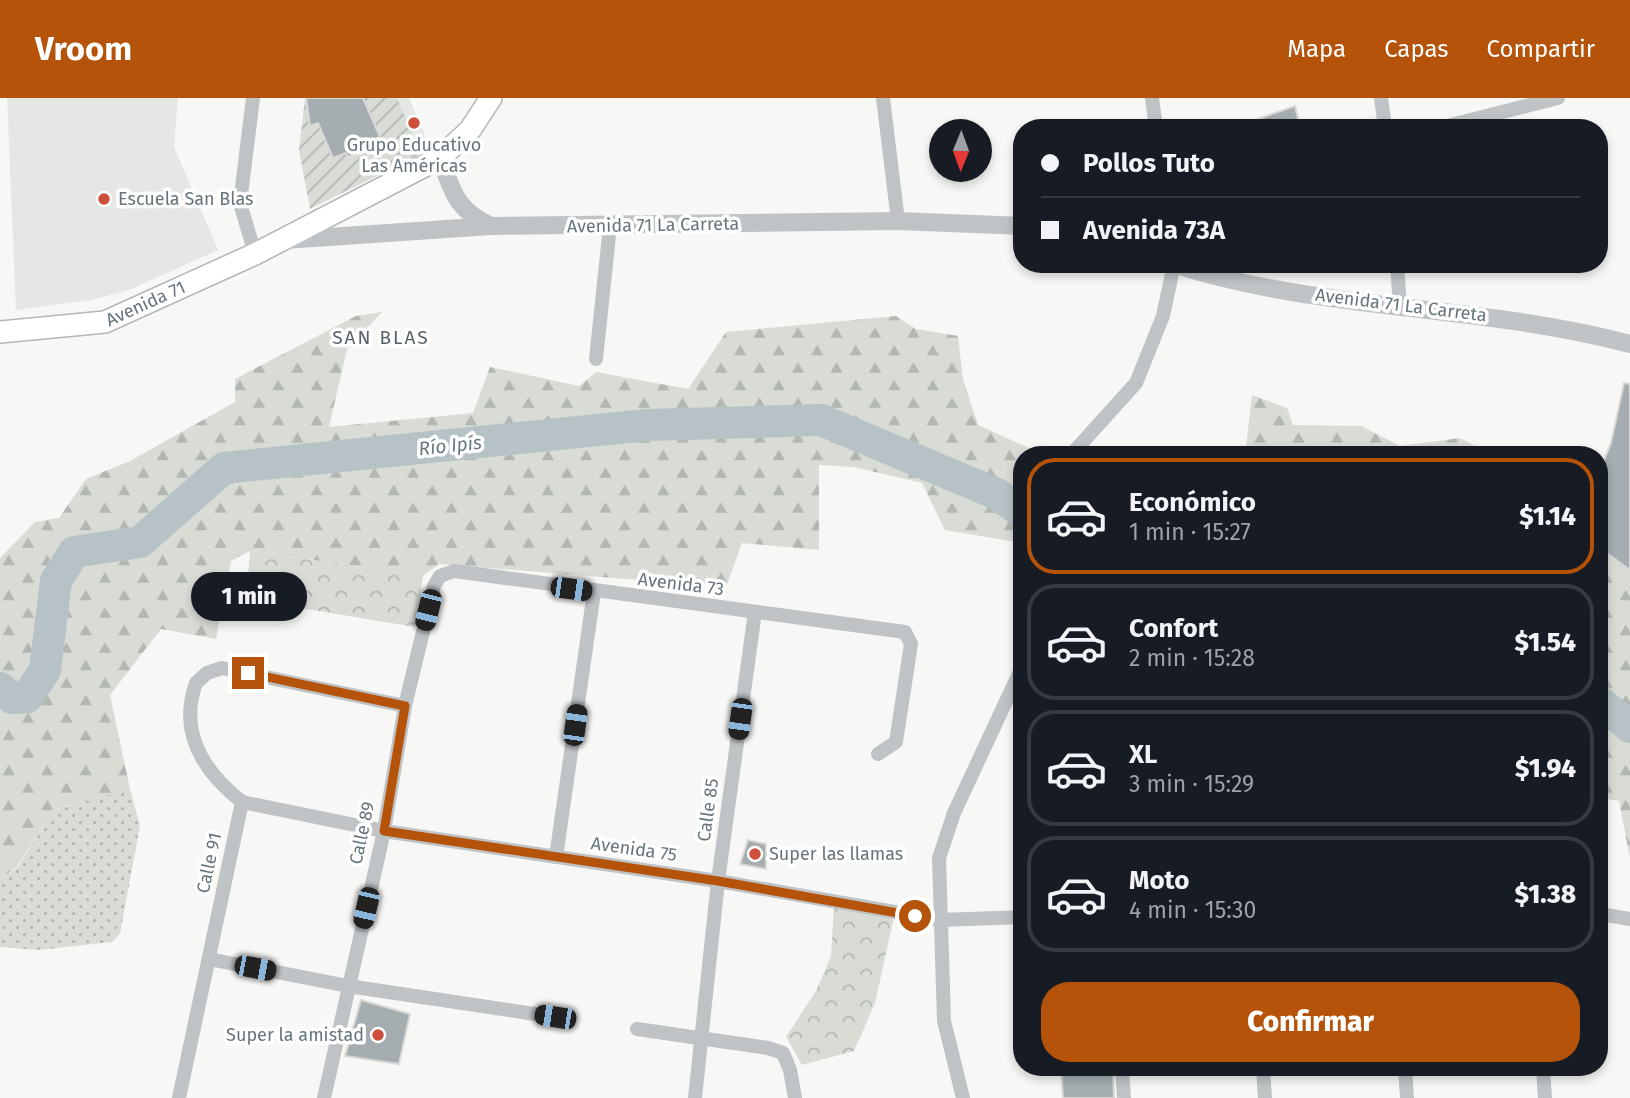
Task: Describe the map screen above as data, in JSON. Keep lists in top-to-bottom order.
{
  "streets": {
    "main road": ["Avenida 71"],
    "street": [
      "Avenida 71 La Carreta",
      "Avenida 73",
      "Calle 85",
      "Calle 89",
      "Avenida 75",
      "Calle 91"
    ]
  },
  "crossings": [
    ["Avenida 71 La Carreta", "Avenida 71"],
    ["Avenida 73", "Calle 85"],
    ["Avenida 73", "Calle 89"],
    ["Calle 85", "Avenida 75"],
    ["Calle 89", "Avenida 75"],
    ["Avenida 75", "Calle 91"]
  ],
  "districts": ["SAN BLAS"],
  "water": ["Río Ipís"],
  "places": [
    "Grupo Educativo Las Américas",
    "Escuela San Blas",
    "Super las llamas",
    "Super la amistad"
  ],
  "north": "bottom",
  "page": {
    "header": "Vroom",
    "nav": ["Mapa", "Capas", "Compartir"],
    "banner": ["Pollos Tuto", "Avenida 73A"],
    "list": [
      {
        "name": "Económico",
        "note": "1 min · 15:27",
        "value": "$1.14"
      },
      {
        "name": "Confort",
        "note": "2 min · 15:28",
        "value": "$1.54"
      },
      {
        "name": "XL",
        "note": "3 min · 15:29",
        "value": "$1.94"
      },
      {
        "name": "Moto",
        "note": "4 min · 15:30",
        "value": "$1.38"
      }
    ],
    "bubble": "1 min",
    "buttons": "Confirmar"
  }
}
